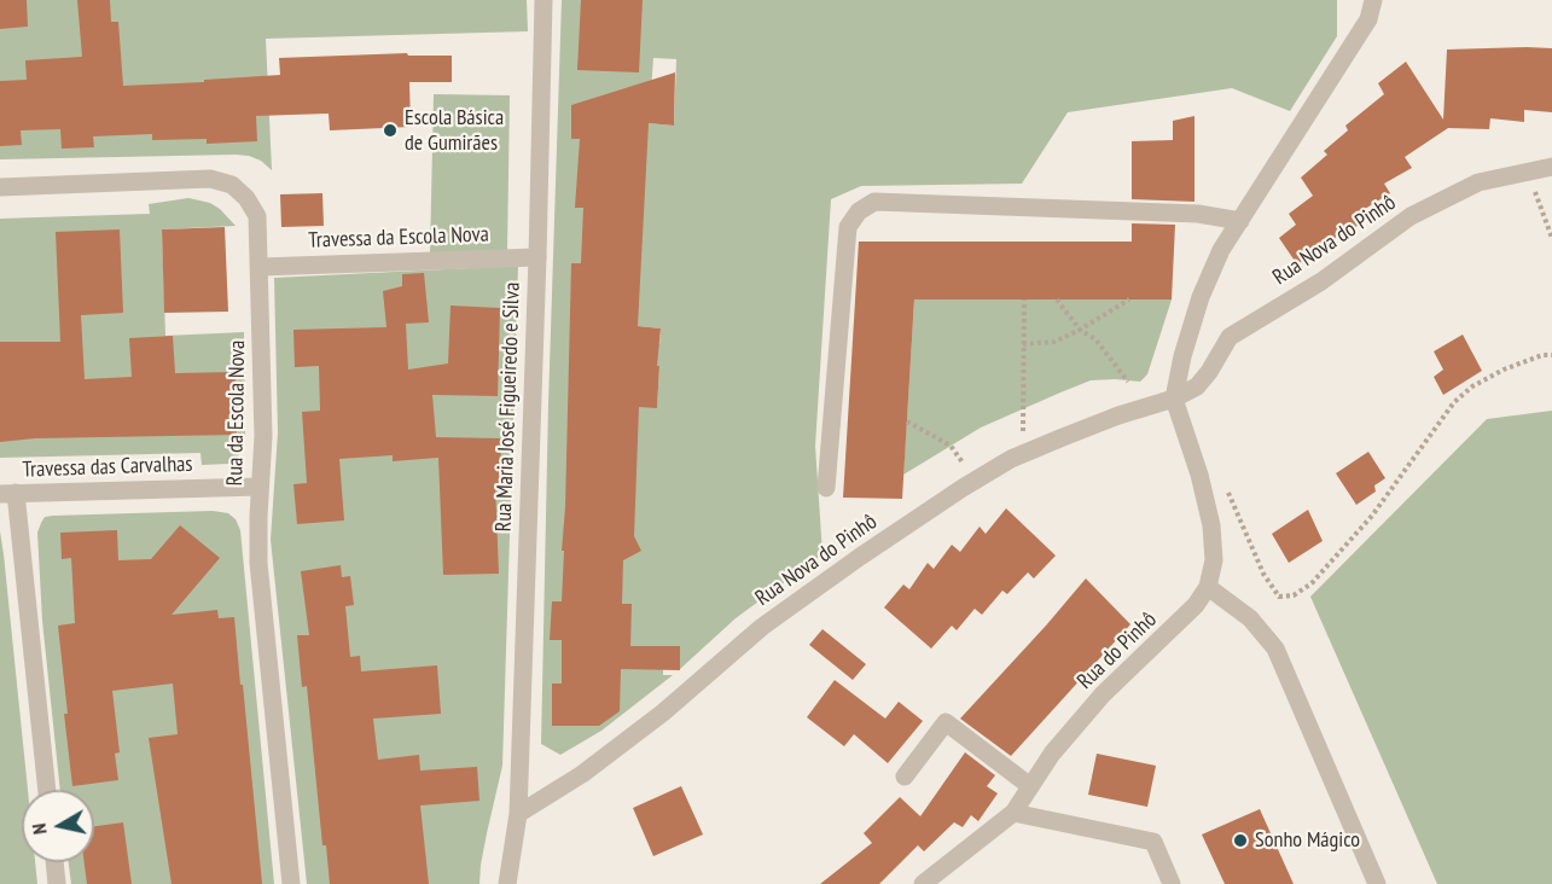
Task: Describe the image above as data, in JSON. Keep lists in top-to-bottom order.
{
  "streets": {
    "street": [
      "Travessa da Escola Nova",
      "Rua Nova do Pinhô",
      "Rua Maria José Figueiredo e Silva",
      "Rua da Escola Nova",
      "Travessa das Carvalhas",
      "Rua do Pinhô"
    ]
  },
  "crossings": [
    ["Travessa da Escola Nova", "Rua Maria José Figueiredo e Silva"],
    ["Travessa da Escola Nova", "Rua da Escola Nova"],
    ["Rua Nova do Pinhô", "Rua Maria José Figueiredo e Silva"],
    ["Rua Nova do Pinhô", "Rua do Pinhô"],
    ["Rua da Escola Nova", "Travessa das Carvalhas"]
  ],
  "places": ["Escola Básica de Gumirães", "Sonho Mágico"],
  "north": "left"
}
